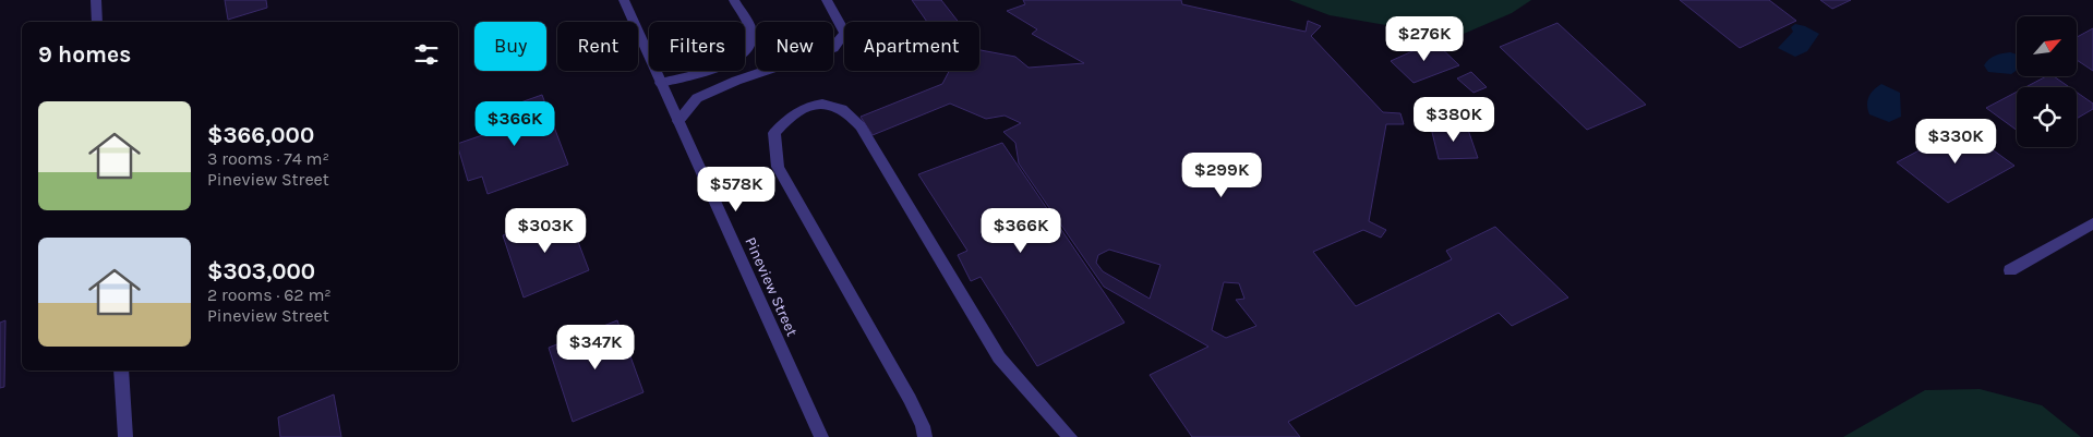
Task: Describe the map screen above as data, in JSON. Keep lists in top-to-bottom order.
{
  "streets": {
    "street": ["Pineview Street"]
  },
  "north": "top right",
  "page": {
    "price": [
      "$276K",
      "$380K",
      "$366K",
      "$330K",
      "$299K",
      "$578K",
      "$303K",
      "$366K",
      "$347K"
    ],
    "chip": [
      "Buy",
      "Rent",
      "Filters",
      "New",
      "Apartment"
    ],
    "heading": "9 homes",
    "list": [
      {
        "name": "$366,000",
        "note": "3 rooms · 74 m² · Pineview Street"
      },
      {
        "name": "$303,000",
        "note": "2 rooms · 62 m² · Pineview Street"
      }
    ]
  }
}
